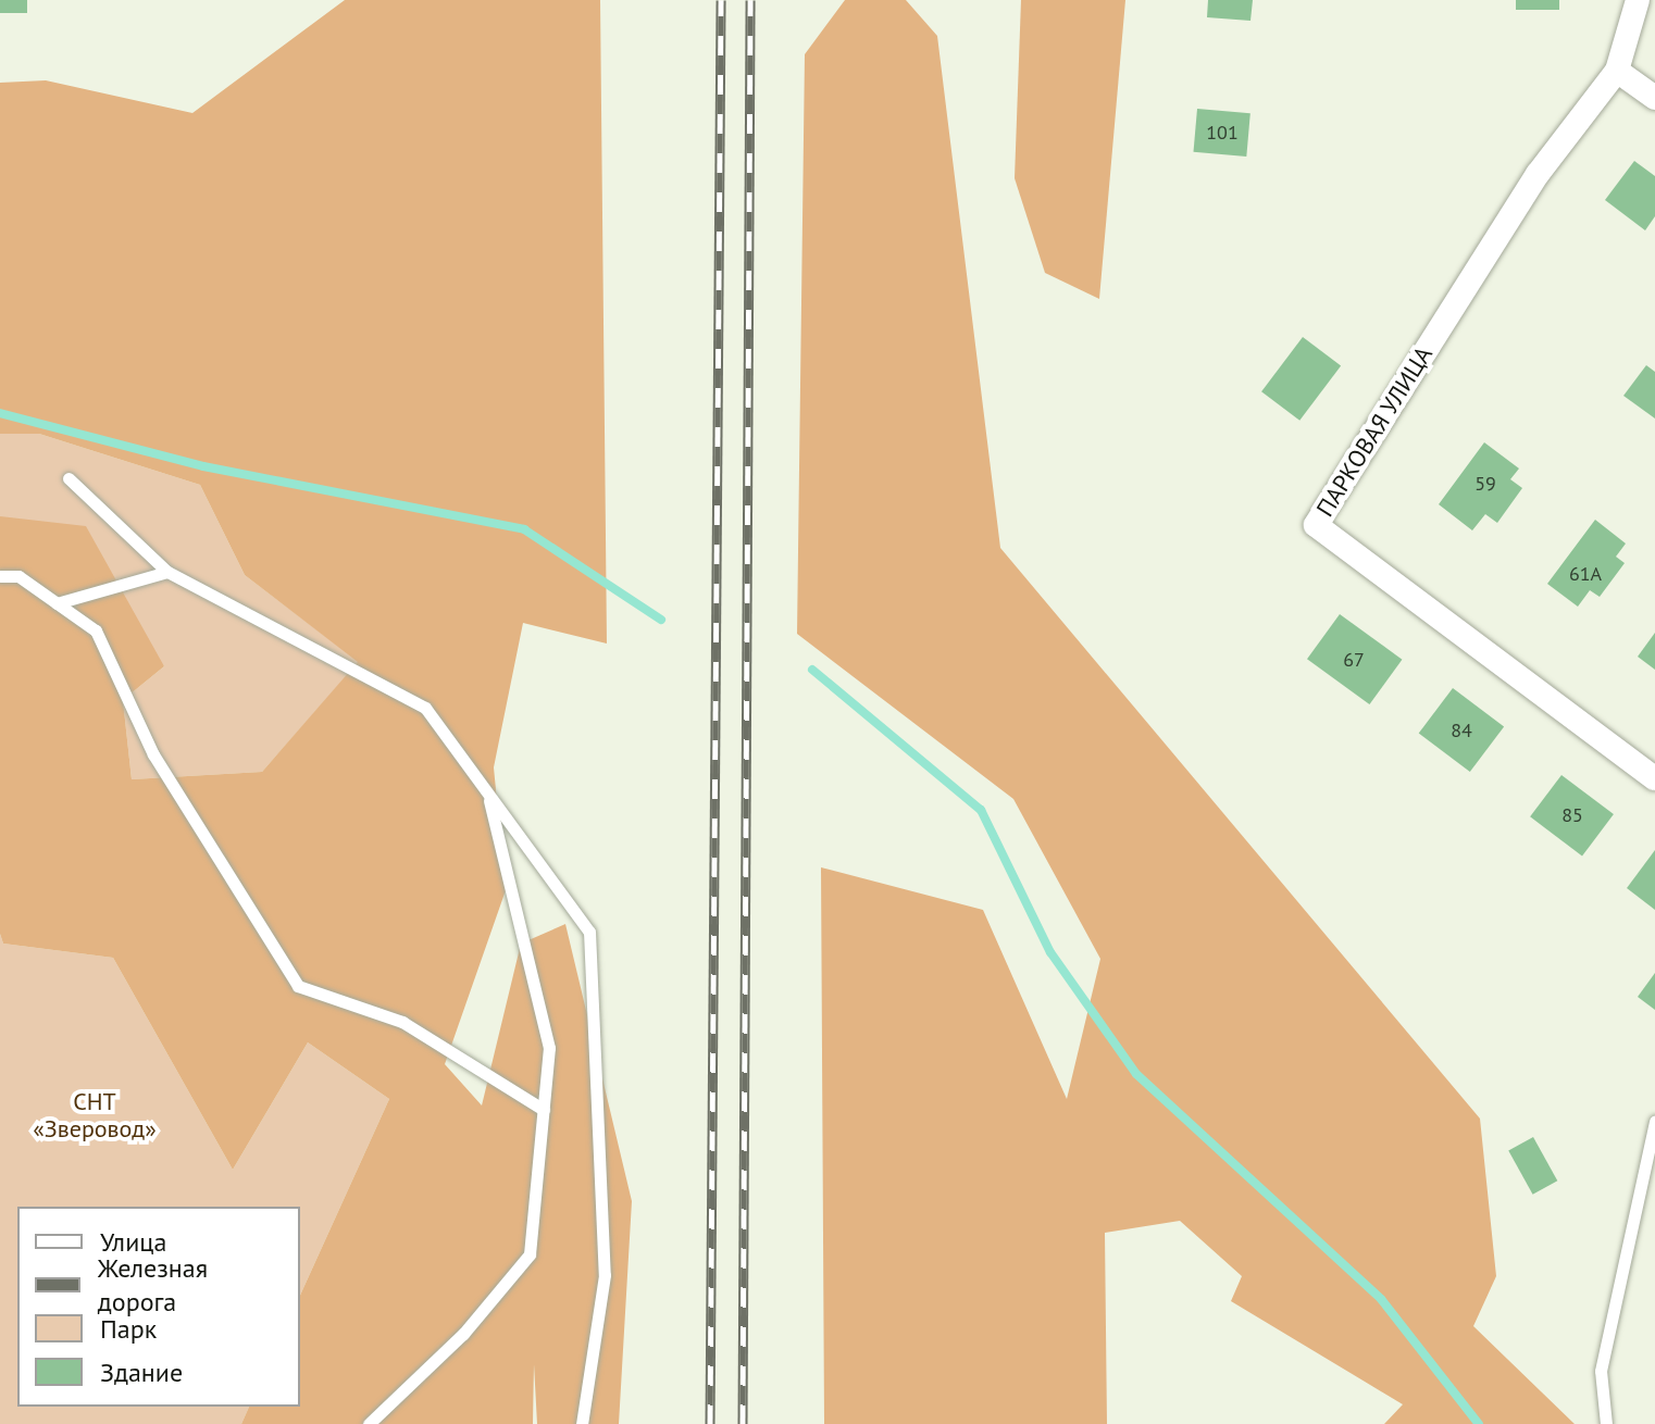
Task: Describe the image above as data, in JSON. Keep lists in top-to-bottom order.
{
  "streets": {
    "street": ["ПАРКОВАЯ УЛИЦА"]
  },
  "parks": ["СНТ «Зверовод»"],
  "house_numbers": [
    "101",
    "59",
    "61А",
    "67",
    "84",
    "85"
  ],
  "legend": [
    "Улица",
    "Железная дорога",
    "Парк",
    "Здание"
  ]
}
